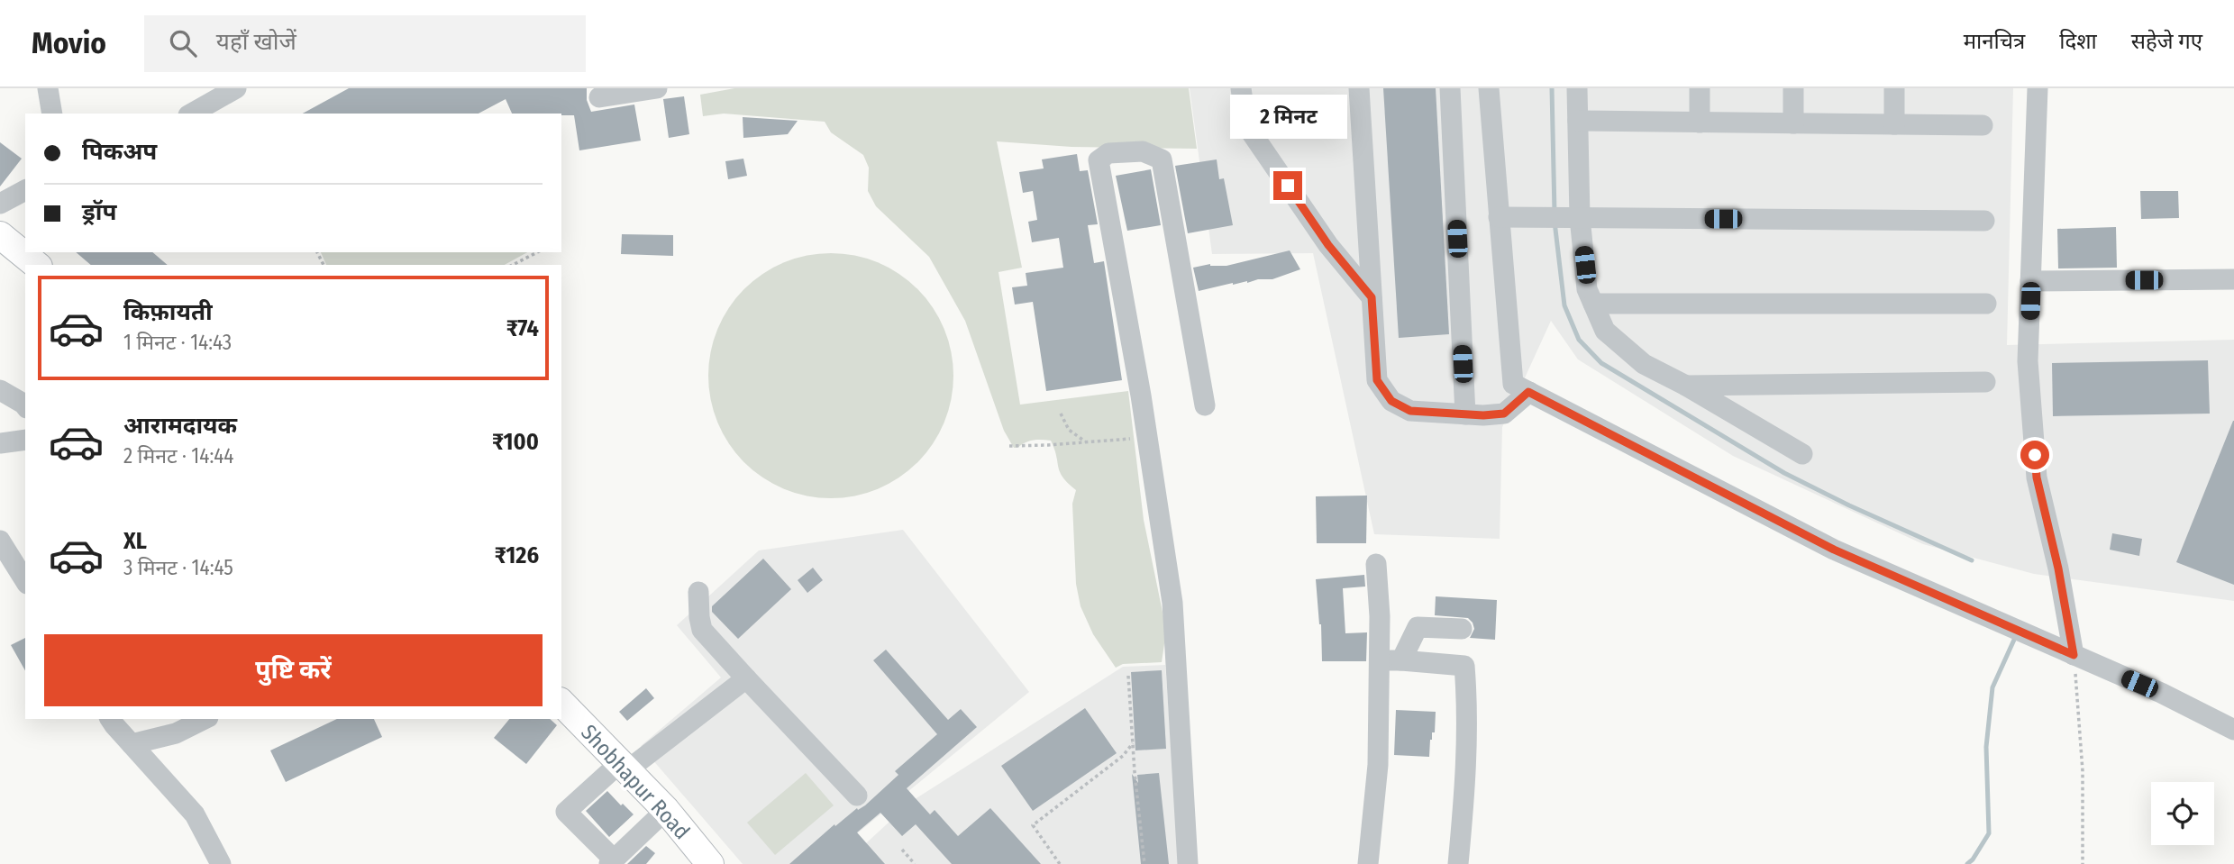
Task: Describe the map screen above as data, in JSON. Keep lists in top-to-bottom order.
{
  "streets": {
    "main road": ["Shobhapur Road"]
  },
  "page": {
    "header": "Movio",
    "search": "यहाँ खोजें",
    "nav": ["मानचित्र", "दिशा", "सहेजे गए"],
    "bubble": "2 मिनट",
    "banner": ["पिकअप", "ड्रॉप"],
    "list": [
      {
        "name": "किफ़ायती",
        "note": "1 मिनट · 14:43",
        "value": "₹74"
      },
      {
        "name": "आरामदायक",
        "note": "2 मिनट · 14:44",
        "value": "₹100"
      },
      {
        "name": "XL",
        "note": "3 मिनट · 14:45",
        "value": "₹126"
      }
    ],
    "buttons": "पुष्टि करें"
  }
}
